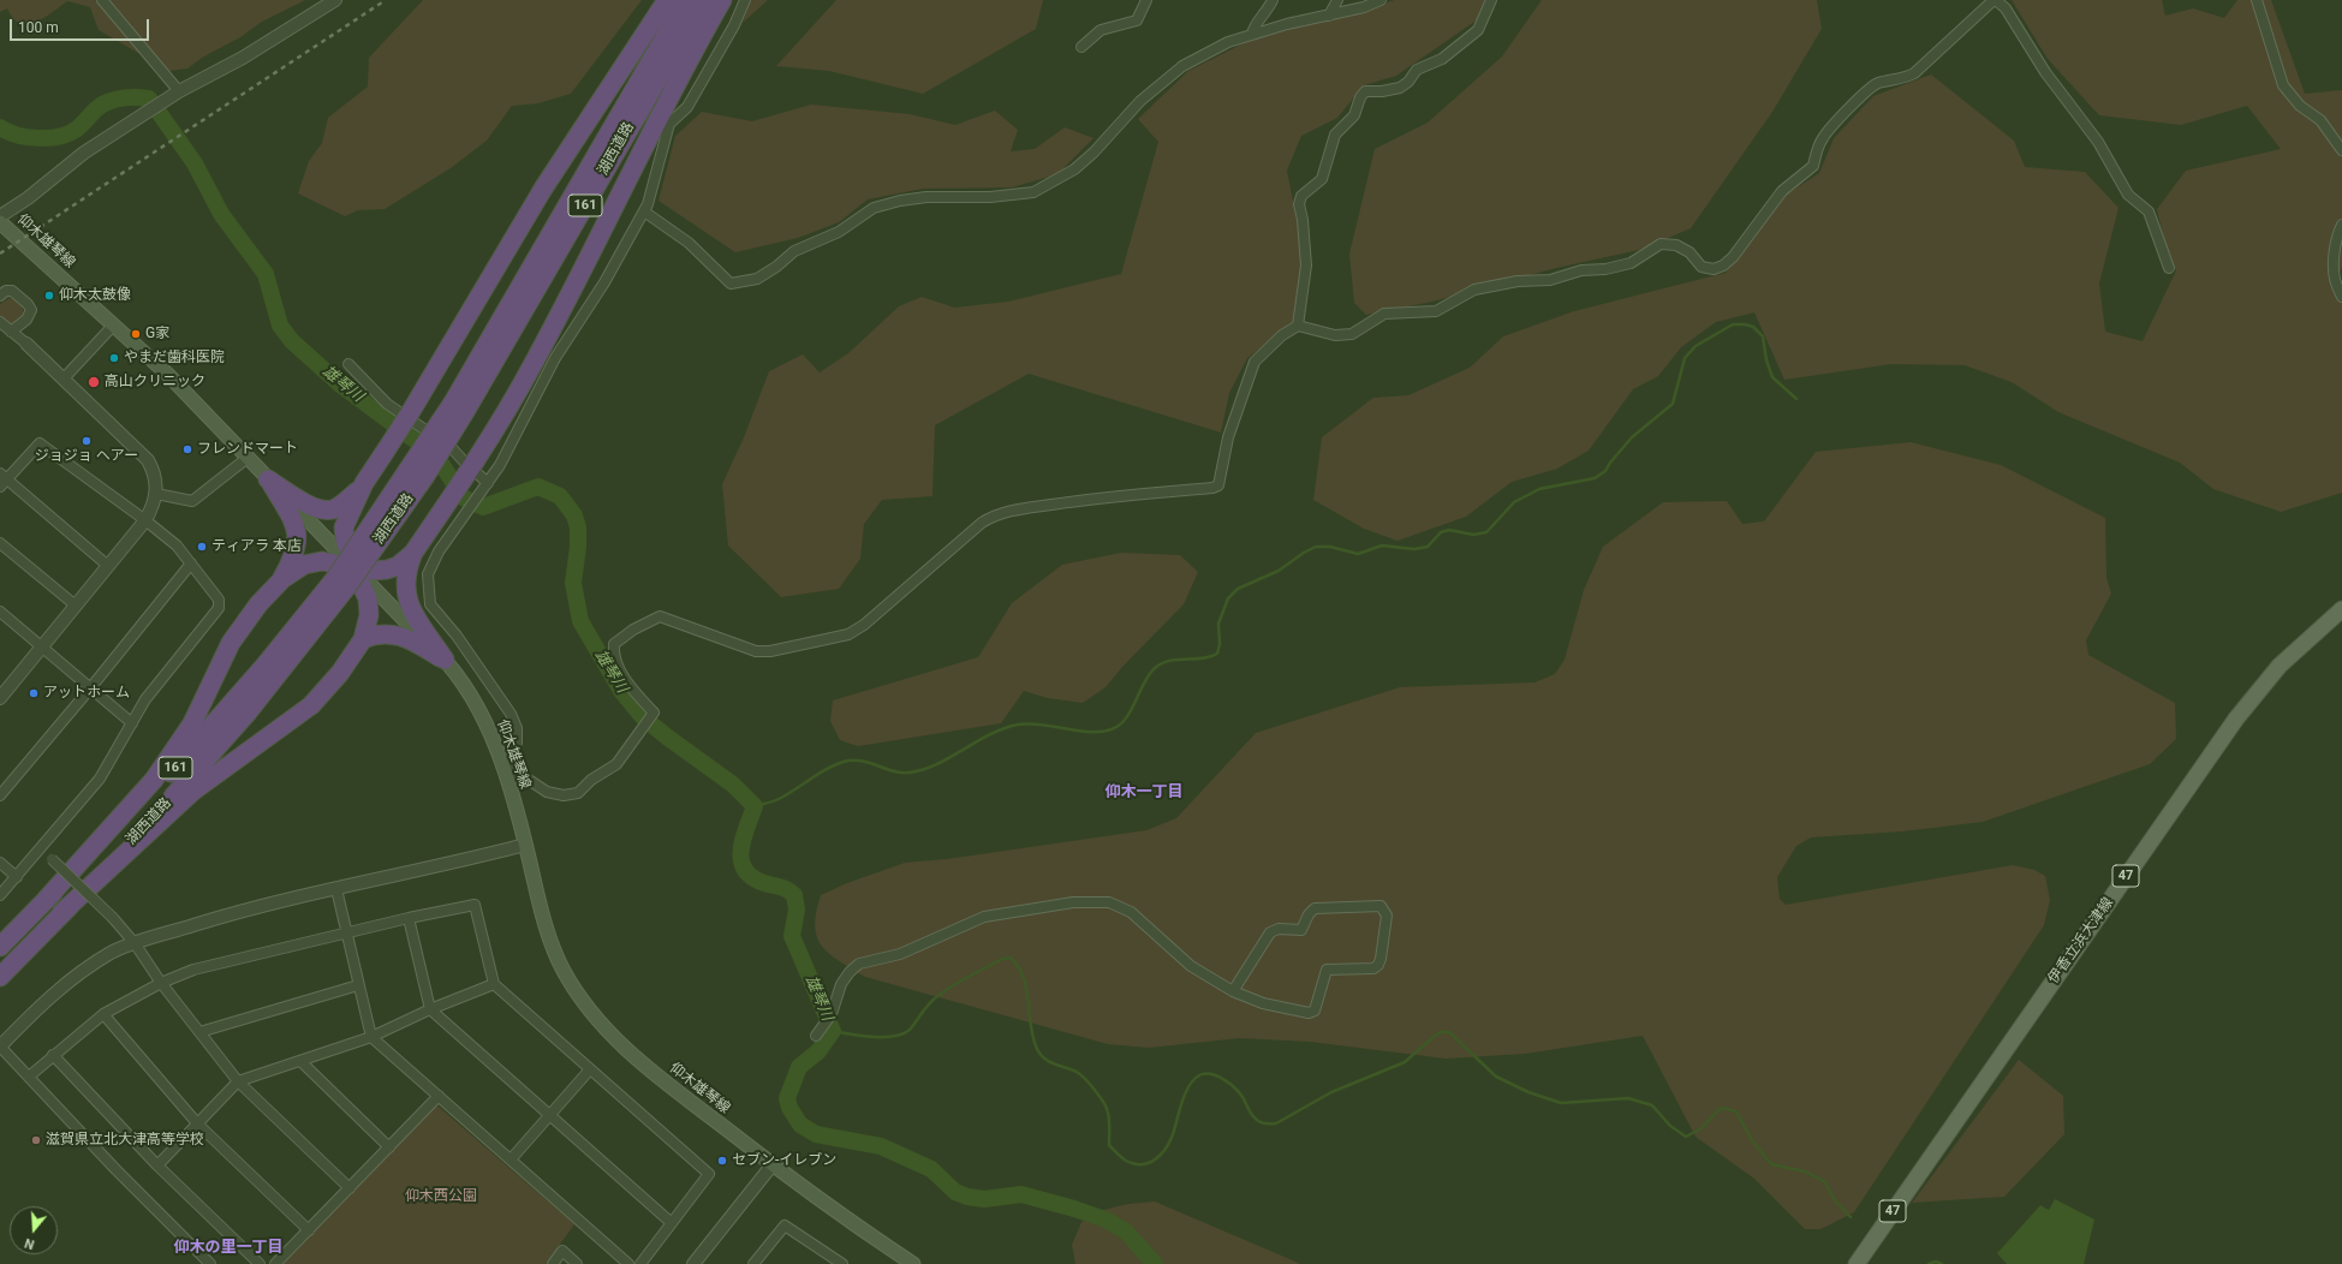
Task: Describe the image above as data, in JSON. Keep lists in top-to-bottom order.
{
  "streets": {
    "highway": ["湖西道路", "161"],
    "main road": ["仰木雄琴線", "47", "伊香立浜大津線"]
  },
  "districts": ["仰木一丁目", "仰木の里一丁目"],
  "water": ["雄琴川"],
  "parks": ["仰木西公園"],
  "places": [
    "仰木太鼓像",
    "G家",
    "やまだ歯科医院",
    "高山クリニック",
    "ジョジョ ヘアー",
    "フレンドマート",
    "ティアラ 本店",
    "アットホーム",
    "滋賀県立北大津高等学校",
    "セブン-イレブン"
  ],
  "scale_bar": "100 m",
  "north": "bottom"
}
